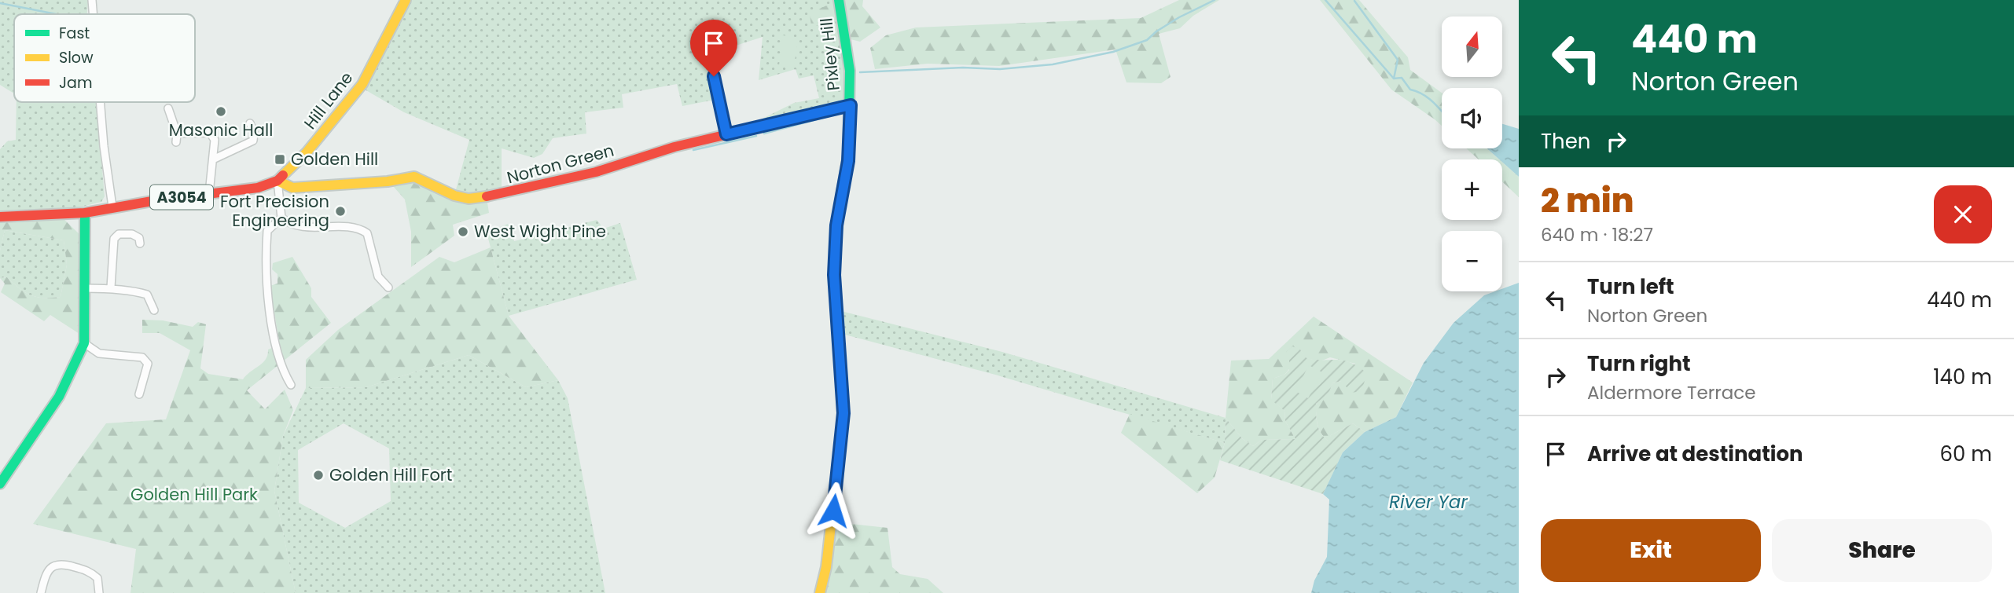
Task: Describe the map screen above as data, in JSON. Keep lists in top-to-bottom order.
{
  "streets": {
    "street": [
      "Pixley Hill",
      "Hill Lane",
      "Norton Green",
      "A3054"
    ]
  },
  "crossings": [
    ["Pixley Hill", "Norton Green"],
    ["Hill Lane", "Norton Green"],
    ["Hill Lane", "A3054"],
    ["Norton Green", "A3054"]
  ],
  "water": ["River Yar"],
  "parks": ["Golden Hill Park"],
  "places": {
    "other": [
      "Masonic Hall",
      "Fort Precision Engineering",
      "West Wight Pine",
      "Golden Hill Fort"
    ],
    "transit": ["Golden Hill"]
  },
  "legend": ["Fast", "Slow", "Jam"],
  "north": "top",
  "page": {
    "turn": ["440 m", "Norton Green"],
    "map_buttons": ["+", "−"],
    "then": "Then",
    "heading": ["2 min", "640 m · 18:27"],
    "list": [
      {
        "name": "Turn left",
        "note": "Norton Green",
        "value": "440 m"
      },
      {
        "name": "Turn right",
        "note": "Aldermore Terrace",
        "value": "140 m"
      },
      {
        "name": "Arrive at destination",
        "value": "60 m"
      }
    ],
    "buttons": ["Exit", "Share"]
  }
}
